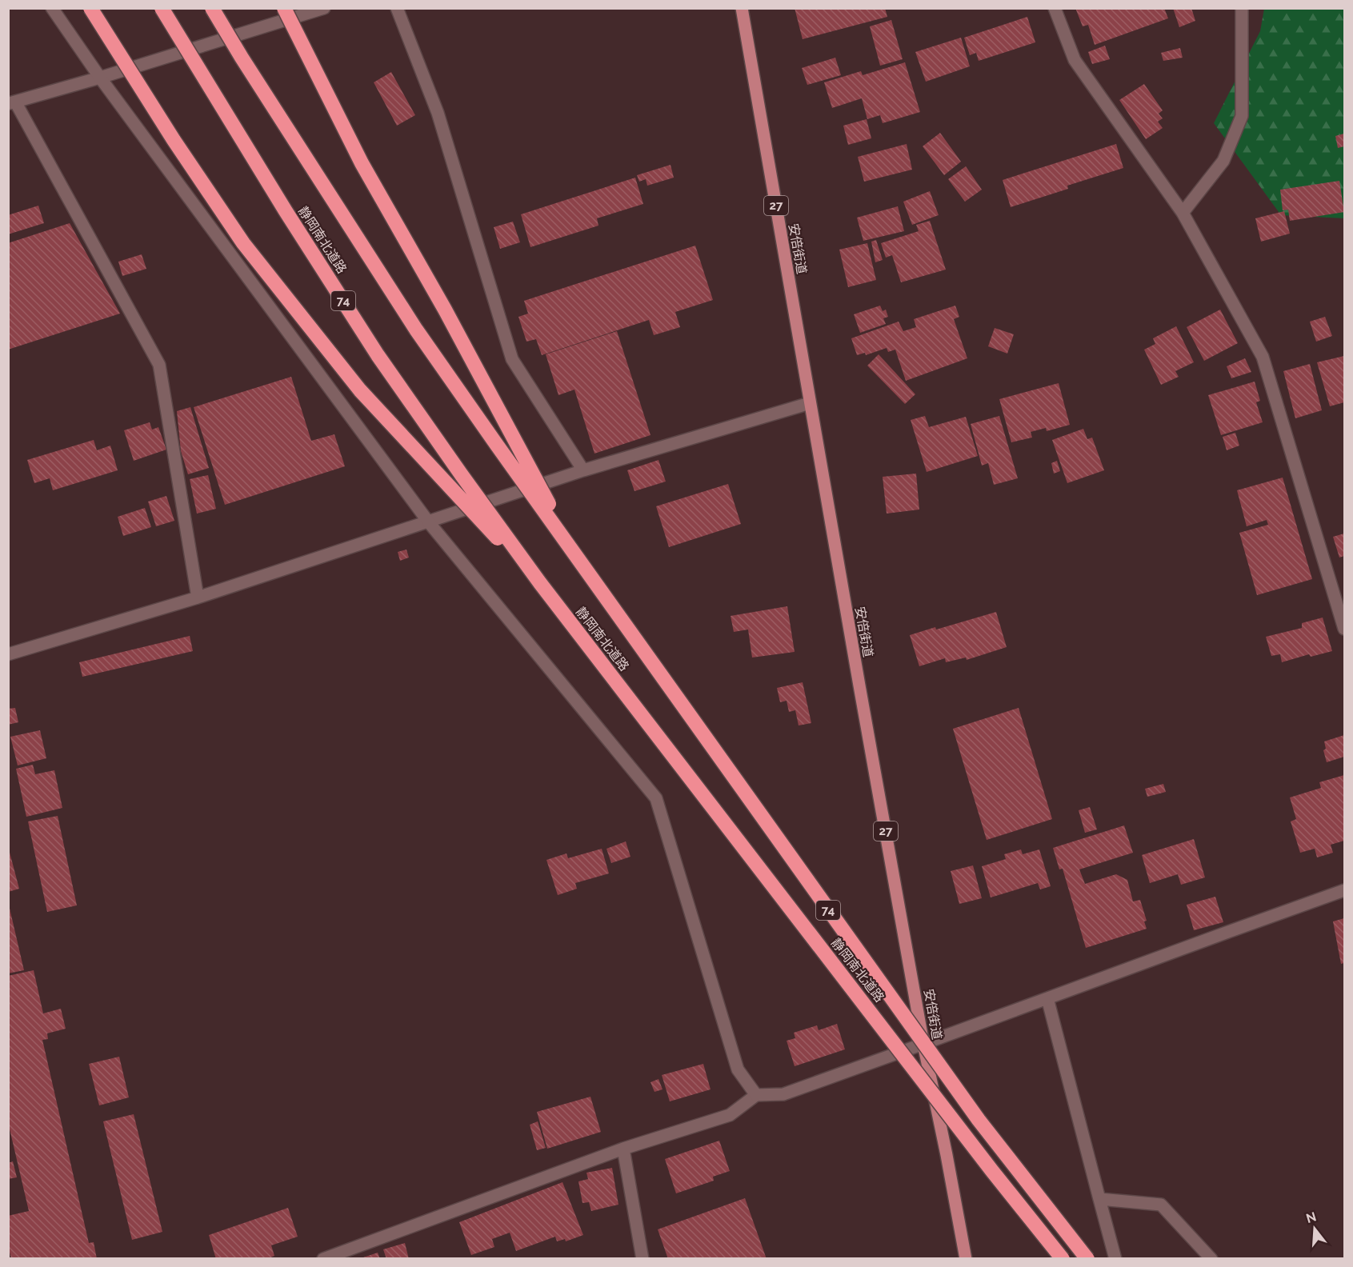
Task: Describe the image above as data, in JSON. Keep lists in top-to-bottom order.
{
  "streets": {
    "highway": ["静岡南北道路", "74"],
    "main road": ["27", "安倍街道"]
  },
  "north": "top"
}
